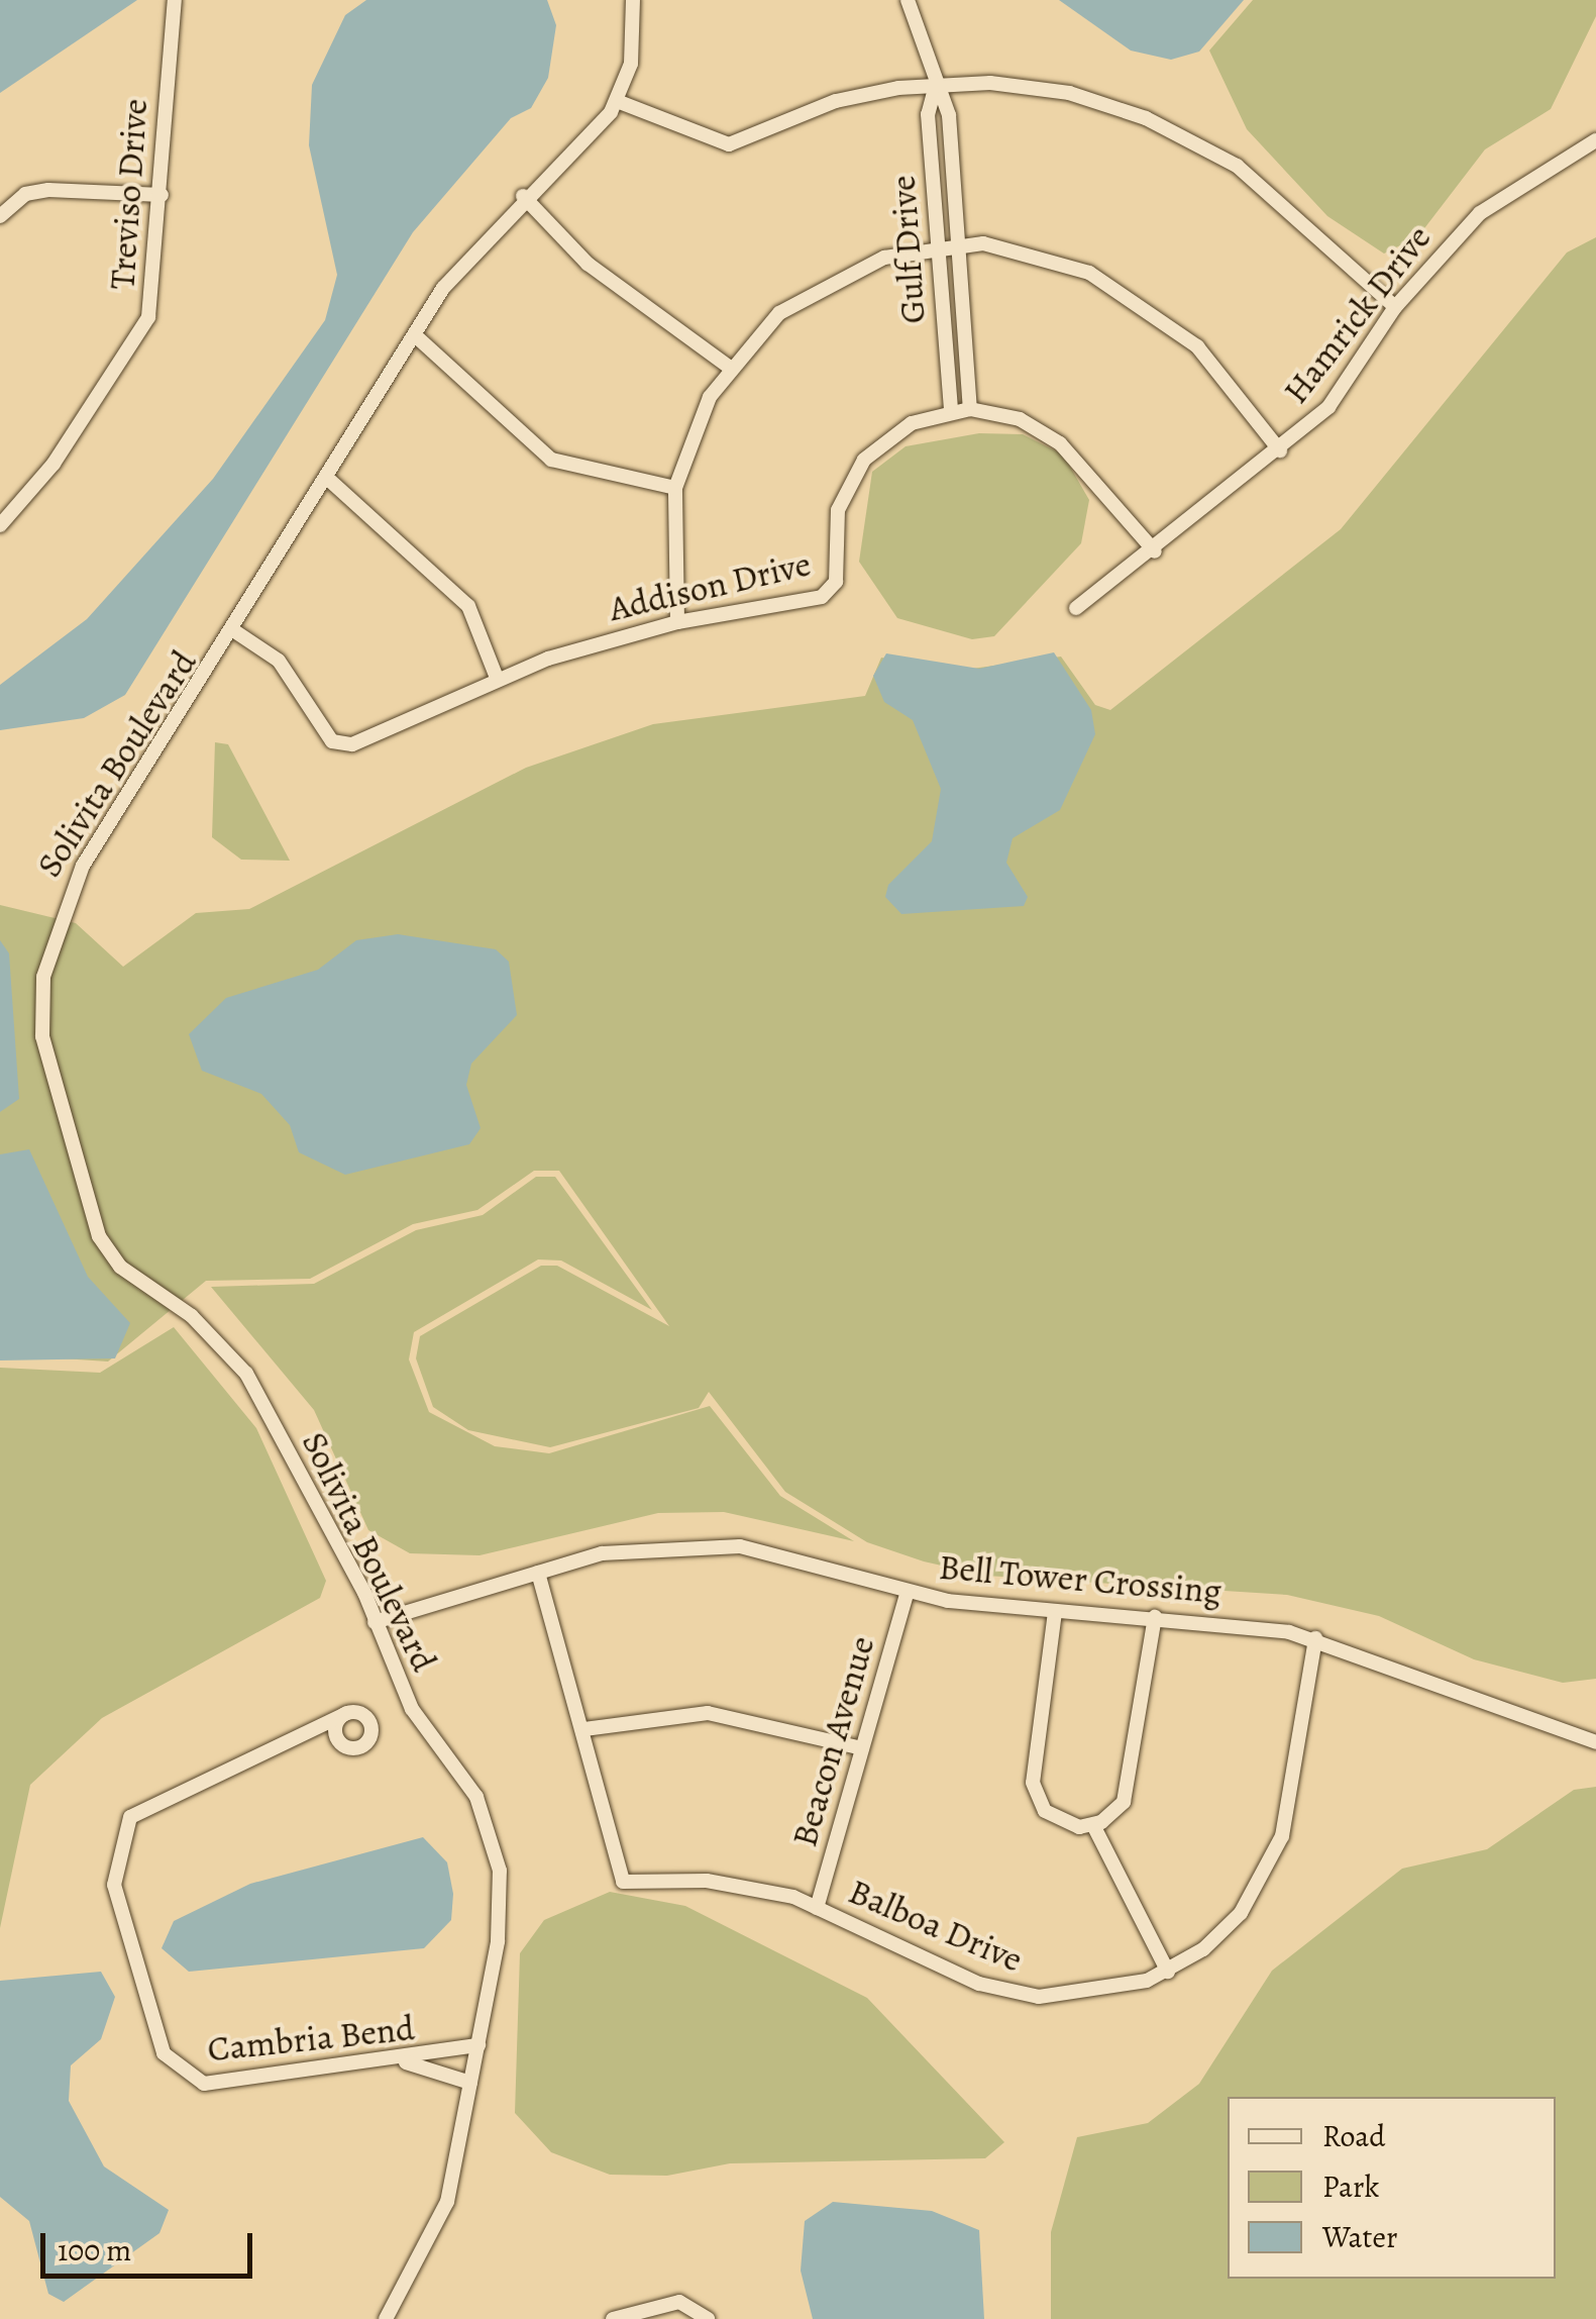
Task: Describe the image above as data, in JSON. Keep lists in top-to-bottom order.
{
  "streets": {
    "street": [
      "Treviso Drive",
      "Gulf Drive",
      "Hamrick Drive",
      "Addison Drive",
      "Solivita Boulevard",
      "Bell Tower Crossing",
      "Beacon Avenue",
      "Balboa Drive",
      "Cambria Bend"
    ]
  },
  "crossings": [
    ["Gulf Drive", "Addison Drive"],
    ["Hamrick Drive", "Addison Drive"],
    ["Addison Drive", "Solivita Boulevard"],
    ["Solivita Boulevard", "Bell Tower Crossing"],
    ["Solivita Boulevard", "Cambria Bend"],
    ["Bell Tower Crossing", "Beacon Avenue"],
    ["Bell Tower Crossing", "Balboa Drive"],
    ["Beacon Avenue", "Balboa Drive"]
  ],
  "legend": ["Road", "Park", "Water"],
  "scale_bar": "100 m"
}
